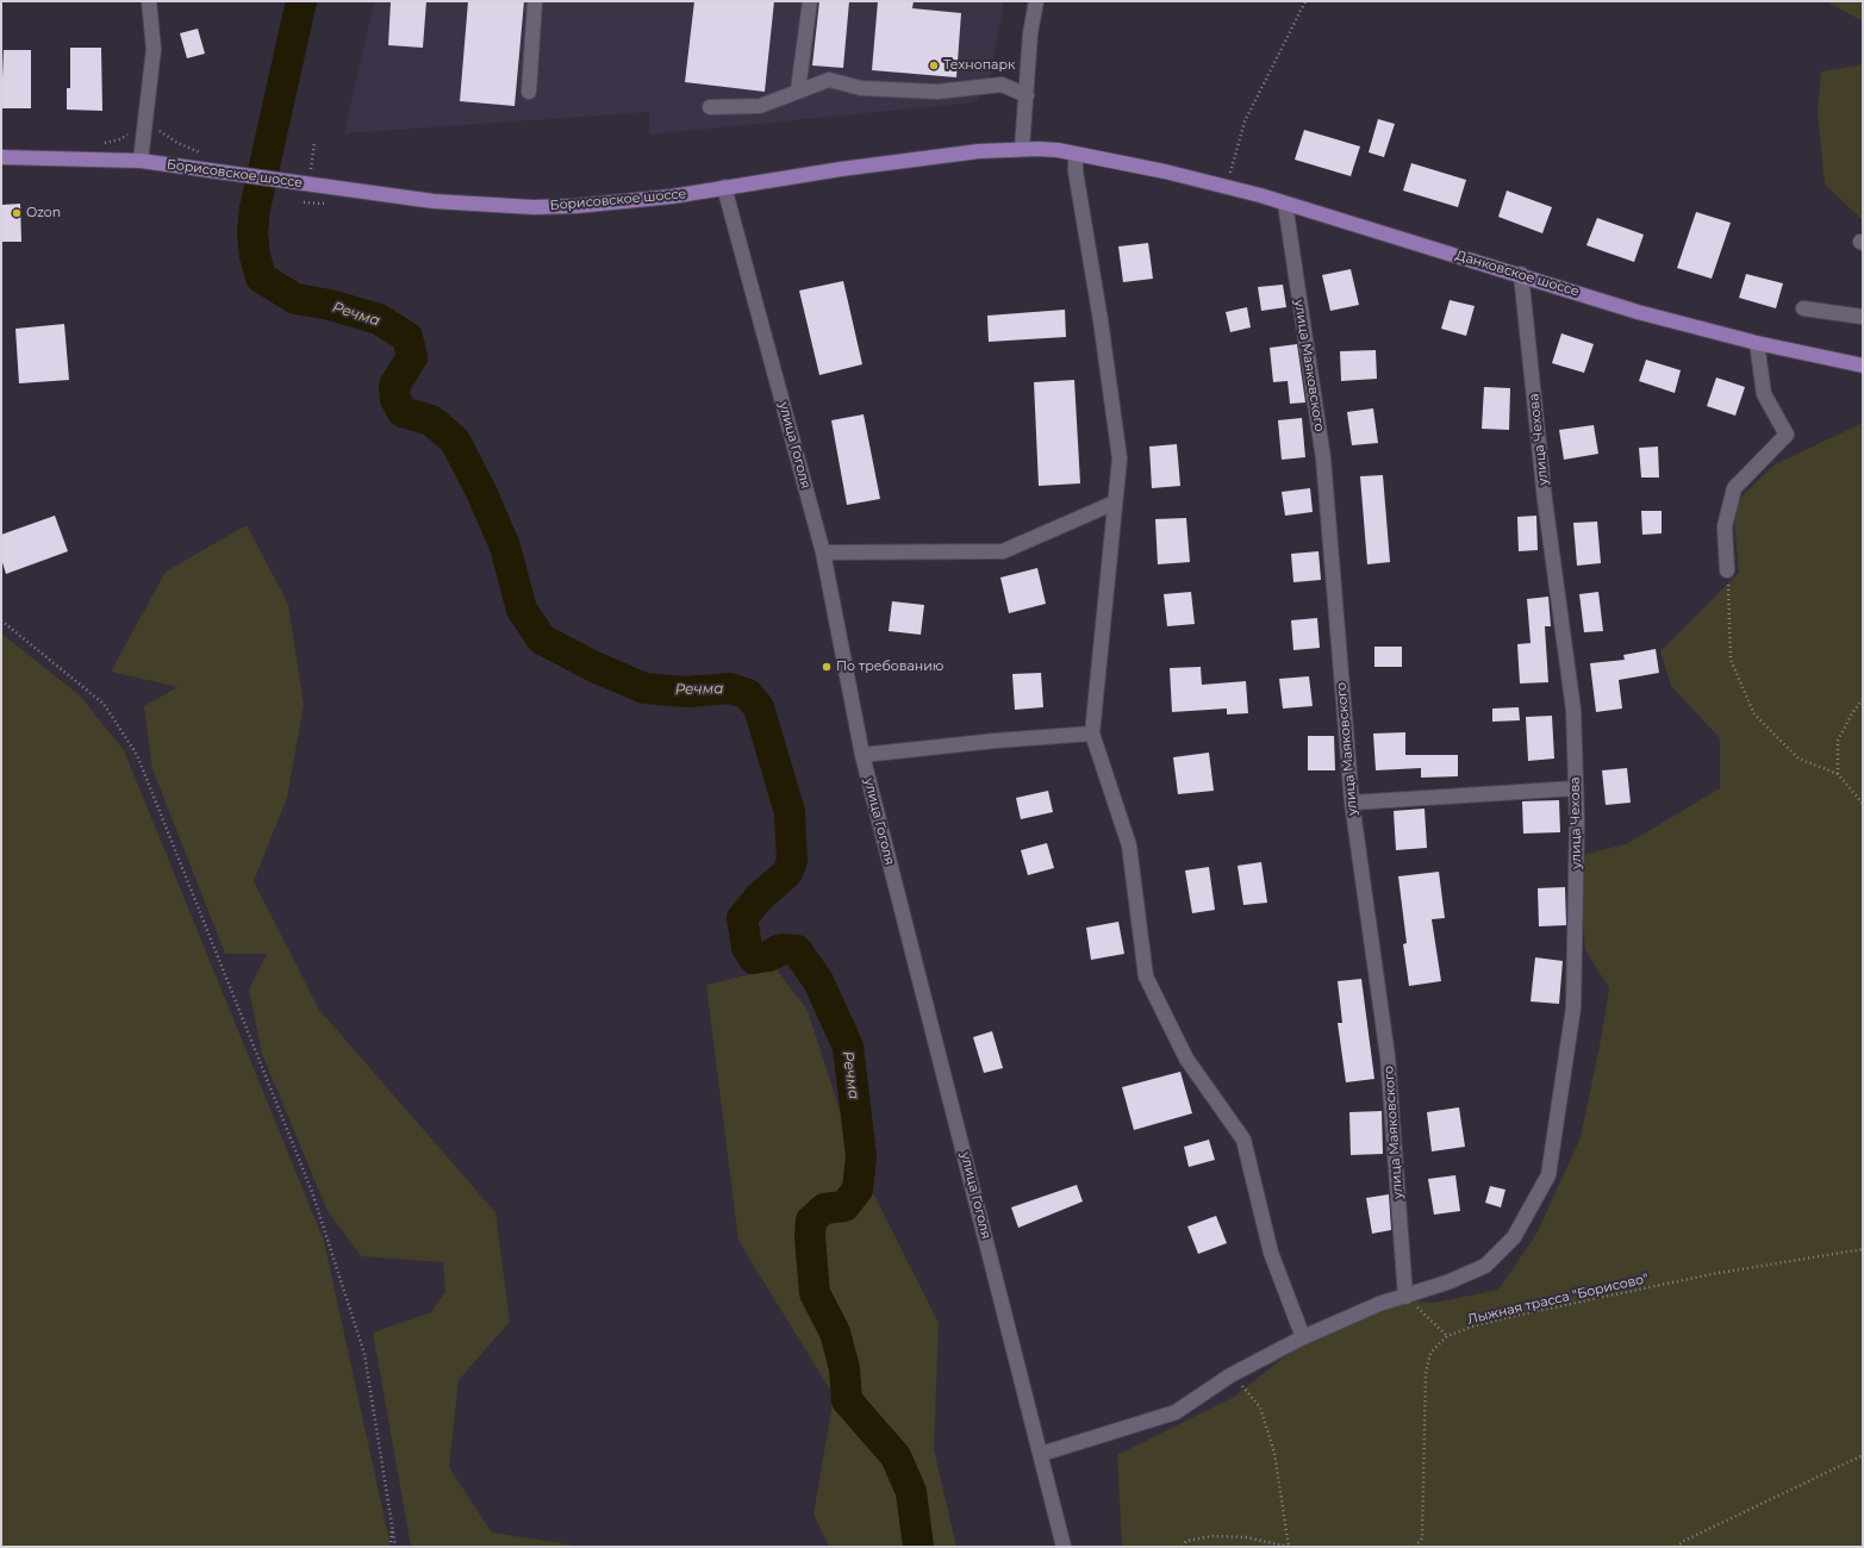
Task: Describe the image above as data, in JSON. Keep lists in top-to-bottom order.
{
  "streets": {
    "main road": ["Борисовское шоссе", "Данковское шоссе"],
    "street": ["улица Маяковского", "улица Чехова", "улица Гоголя"],
    "path": ["Лыжная трасса \"Борисово\""]
  },
  "crossings": [
    ["Борисовское шоссе", "Данковское шоссе"],
    ["Борисовское шоссе", "улица Гоголя"],
    ["Данковское шоссе", "улица Маяковского"],
    ["Данковское шоссе", "улица Чехова"],
    ["улица Маяковского", "улица Чехова"],
    ["улица Чехова", "улица Гоголя"]
  ],
  "water": ["Речма"],
  "places": ["Технопарк", "Ozon", "По требованию"]
}
